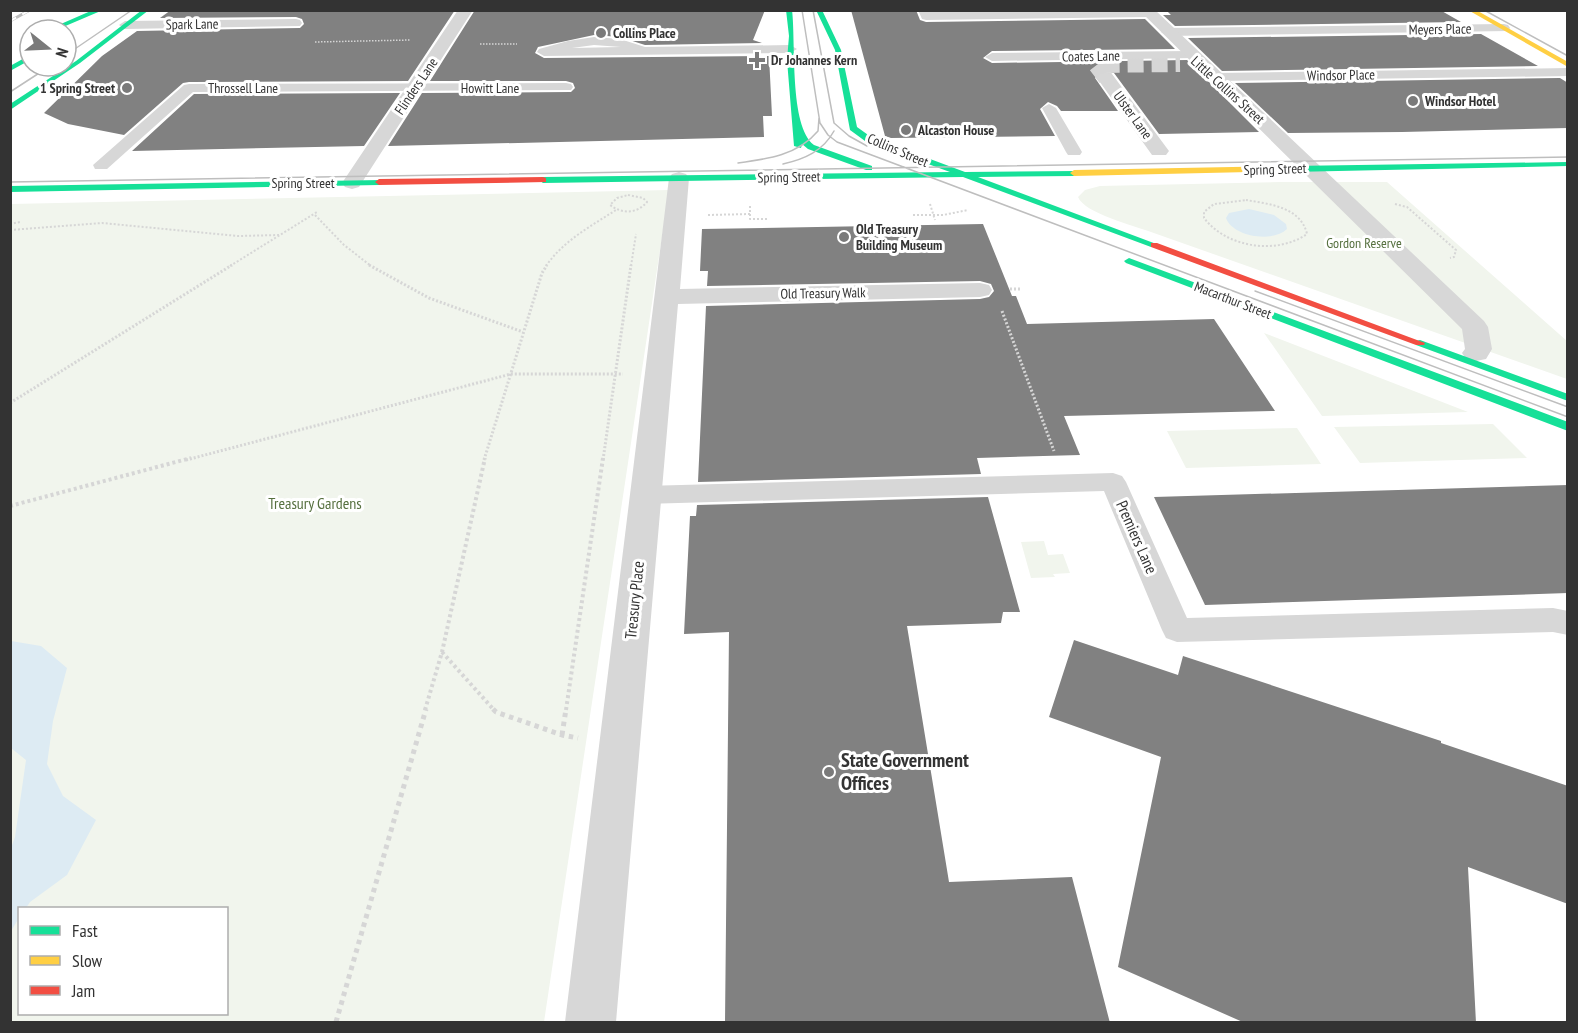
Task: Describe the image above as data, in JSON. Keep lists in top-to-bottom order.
{
  "streets": {
    "street": [
      "Flinders Lane",
      "Little Collins Street",
      "Ulster Lane",
      "Collins Street",
      "Spring Street",
      "Old Treasury Walk",
      "Macarthur Street",
      "Treasury Place"
    ],
    "lane": [
      "Spark Lane",
      "Meyers Place",
      "Coates Lane",
      "Windsor Place",
      "Throssell Lane",
      "Howitt Lane",
      "Premiers Lane"
    ]
  },
  "crossings": [
    ["Meyers Place", "Little Collins Street"],
    ["Coates Lane", "Little Collins Street"],
    ["Windsor Place", "Little Collins Street"],
    ["Flinders Lane", "Throssell Lane"],
    ["Flinders Lane", "Howitt Lane"],
    ["Flinders Lane", "Spring Street"],
    ["Throssell Lane", "Howitt Lane"],
    ["Little Collins Street", "Spring Street"],
    ["Collins Street", "Spring Street"],
    ["Collins Street", "Macarthur Street"],
    ["Spring Street", "Macarthur Street"],
    ["Spring Street", "Treasury Place"],
    ["Old Treasury Walk", "Treasury Place"],
    ["Premiers Lane", "Treasury Place"]
  ],
  "parks": ["Gordon Reserve", "Treasury Gardens"],
  "places": {
    "other": [
      "Collins Place",
      "1 Spring Street",
      "Windsor Hotel",
      "Alcaston House",
      "Old Treasury Building Museum",
      "State Government Offices"
    ],
    "health": ["Dr Johannes Kern"]
  },
  "legend": ["Fast", "Slow", "Jam"],
  "north": "right"
}
